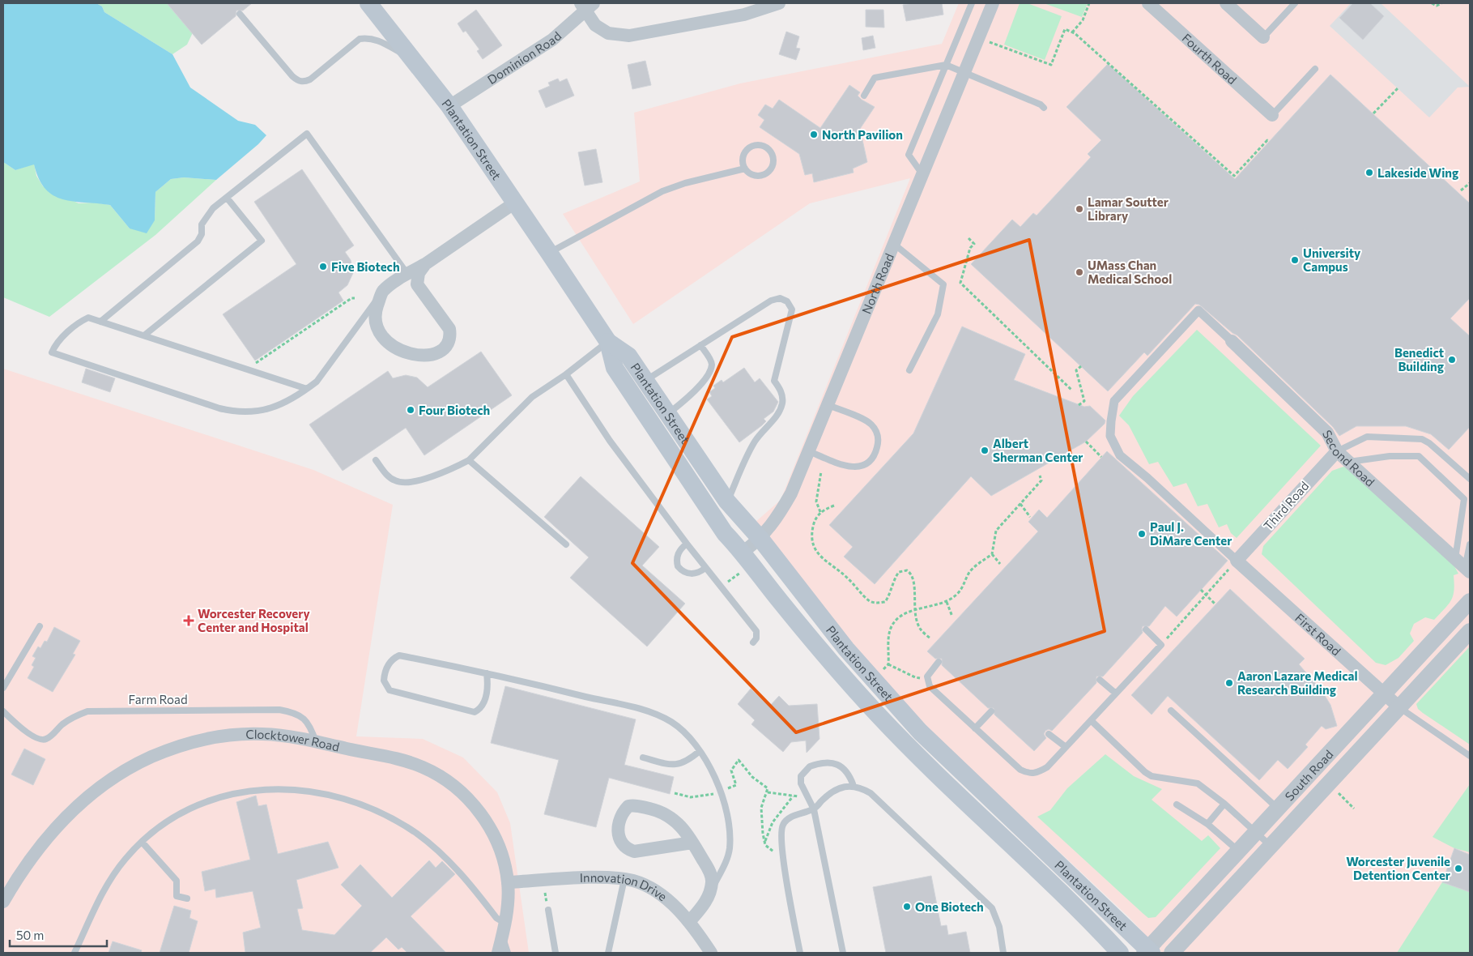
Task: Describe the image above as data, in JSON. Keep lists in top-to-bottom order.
{
  "streets": {
    "main road": ["Plantation Street"],
    "street": [
      "Dominion Road",
      "Fourth Road",
      "North Road",
      "Second Road",
      "Third Road",
      "First Road",
      "Clocktower Road",
      "South Road",
      "Innovation Drive"
    ],
    "lane": ["Farm Road"]
  },
  "crossings": [
    ["Dominion Road", "Plantation Street"],
    ["Plantation Street", "North Road"],
    ["Plantation Street", "South Road"],
    ["Second Road", "Third Road"],
    ["Third Road", "First Road"],
    ["First Road", "South Road"],
    ["Farm Road", "Clocktower Road"],
    ["Clocktower Road", "Innovation Drive"]
  ],
  "places": {
    "other": [
      "North Pavilion",
      "Lakeside Wing",
      "Lamar Soutter Library",
      "University Campus",
      "Five Biotech",
      "UMass Chan Medical School",
      "Benedict Building",
      "Four Biotech",
      "Albert Sherman Center",
      "Paul J. DiMare Center",
      "Aaron Lazare Medical Research Building",
      "Worcester Juvenile Detention Center",
      "One Biotech"
    ],
    "health": ["Worcester Recovery Center and Hospital"]
  },
  "scale_bar": "50 m"
}
